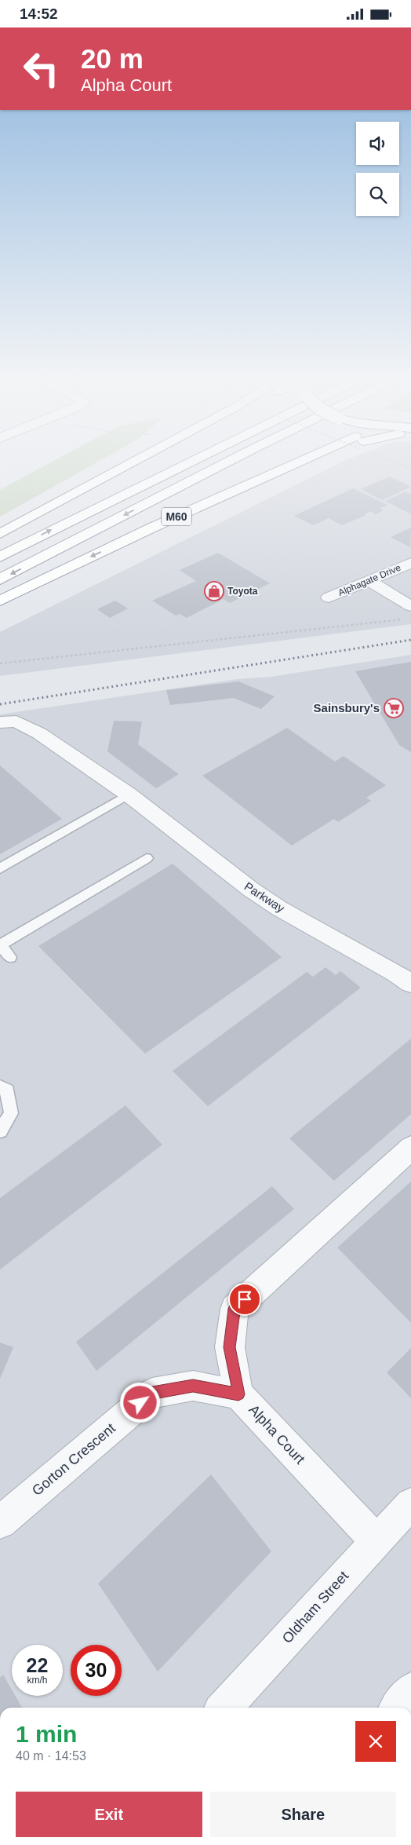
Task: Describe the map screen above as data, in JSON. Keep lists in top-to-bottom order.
{
  "streets": {
    "highway": ["M60"],
    "street": [
      "Alphagate Drive",
      "Parkway",
      "Alpha Court",
      "Gorton Crescent",
      "Oldham Street"
    ]
  },
  "crossings": [
    ["Alpha Court", "Gorton Crescent"],
    ["Alpha Court", "Oldham Street"]
  ],
  "places": {
    "shop": ["Toyota"],
    "supermarket": ["Sainsbury's"]
  },
  "page": {
    "status": "14:52",
    "turn": ["20 m", "Alpha Court"],
    "speed": "22 km/h",
    "limit": "30",
    "heading": ["1 min", "40 m · 14:53"],
    "buttons": ["Exit", "Share"]
  }
}
